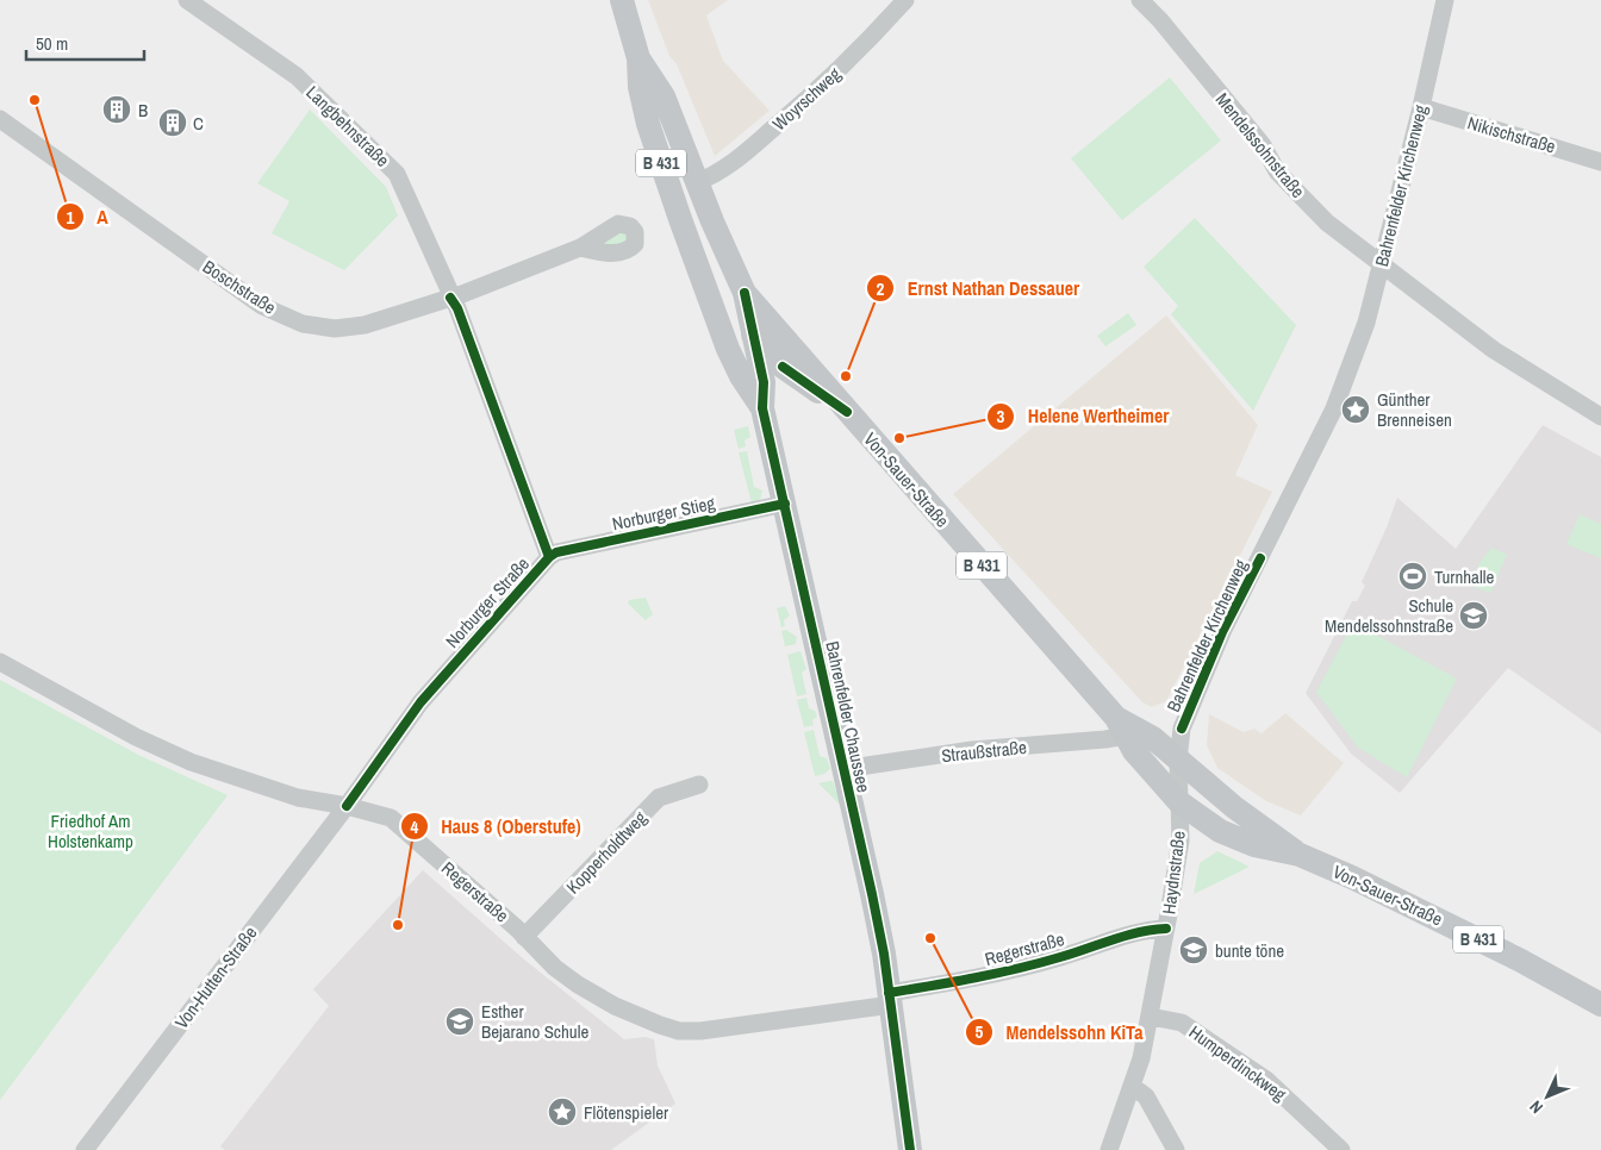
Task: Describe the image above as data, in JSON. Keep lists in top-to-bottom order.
{
  "streets": {
    "main road": ["B 431", "Von-Sauer-Straße", "Bahrenfelder Chaussee"],
    "street": [
      "Woyrschweg",
      "Langbehnstraße",
      "Nikischstraße",
      "Mendelssohnstraße",
      "Bahrenfelder Kirchenweg",
      "Boschstraße",
      "Norburger Stieg",
      "Norburger Straße",
      "Straußstraße",
      "Kopperholdtweg",
      "Haydnstraße",
      "Regerstraße",
      "Von-Hutten-Straße",
      "Humperdinckweg"
    ]
  },
  "crossings": [
    ["Woyrschweg", "Bahrenfelder Chaussee"],
    ["Langbehnstraße", "Boschstraße"],
    ["Langbehnstraße", "Norburger Straße"],
    ["Nikischstraße", "Bahrenfelder Kirchenweg"],
    ["Mendelssohnstraße", "Bahrenfelder Kirchenweg"],
    ["Bahrenfelder Kirchenweg", "Von-Sauer-Straße"],
    ["Boschstraße", "Norburger Straße"],
    ["Von-Sauer-Straße", "Bahrenfelder Chaussee"],
    ["Von-Sauer-Straße", "Straußstraße"],
    ["Von-Sauer-Straße", "Haydnstraße"],
    ["Norburger Stieg", "Norburger Straße"],
    ["Norburger Stieg", "Bahrenfelder Chaussee"],
    ["Norburger Straße", "Regerstraße"],
    ["Norburger Straße", "Von-Hutten-Straße"],
    ["Bahrenfelder Chaussee", "Straußstraße"],
    ["Bahrenfelder Chaussee", "Regerstraße"],
    ["Kopperholdtweg", "Regerstraße"],
    ["Haydnstraße", "Regerstraße"],
    ["Haydnstraße", "Humperdinckweg"],
    ["Regerstraße", "Von-Hutten-Straße"]
  ],
  "parks": ["Friedhof Am Holstenkamp"],
  "places": {
    "other": [
      "A",
      "Ernst Nathan Dessauer",
      "Helene Wertheimer",
      "Haus 8 (Oberstufe)",
      "Mendelssohn KiTa"
    ],
    "building": ["B", "C"],
    "place": ["Günther Brenneisen", "Flötenspieler"],
    "sports": ["Turnhalle"],
    "school or university": ["Schule Mendelssohnstraße", "bunte töne", "Esther Bejarano Schule"]
  },
  "scale_bar": "50 m",
  "north": "bottom left"
}
